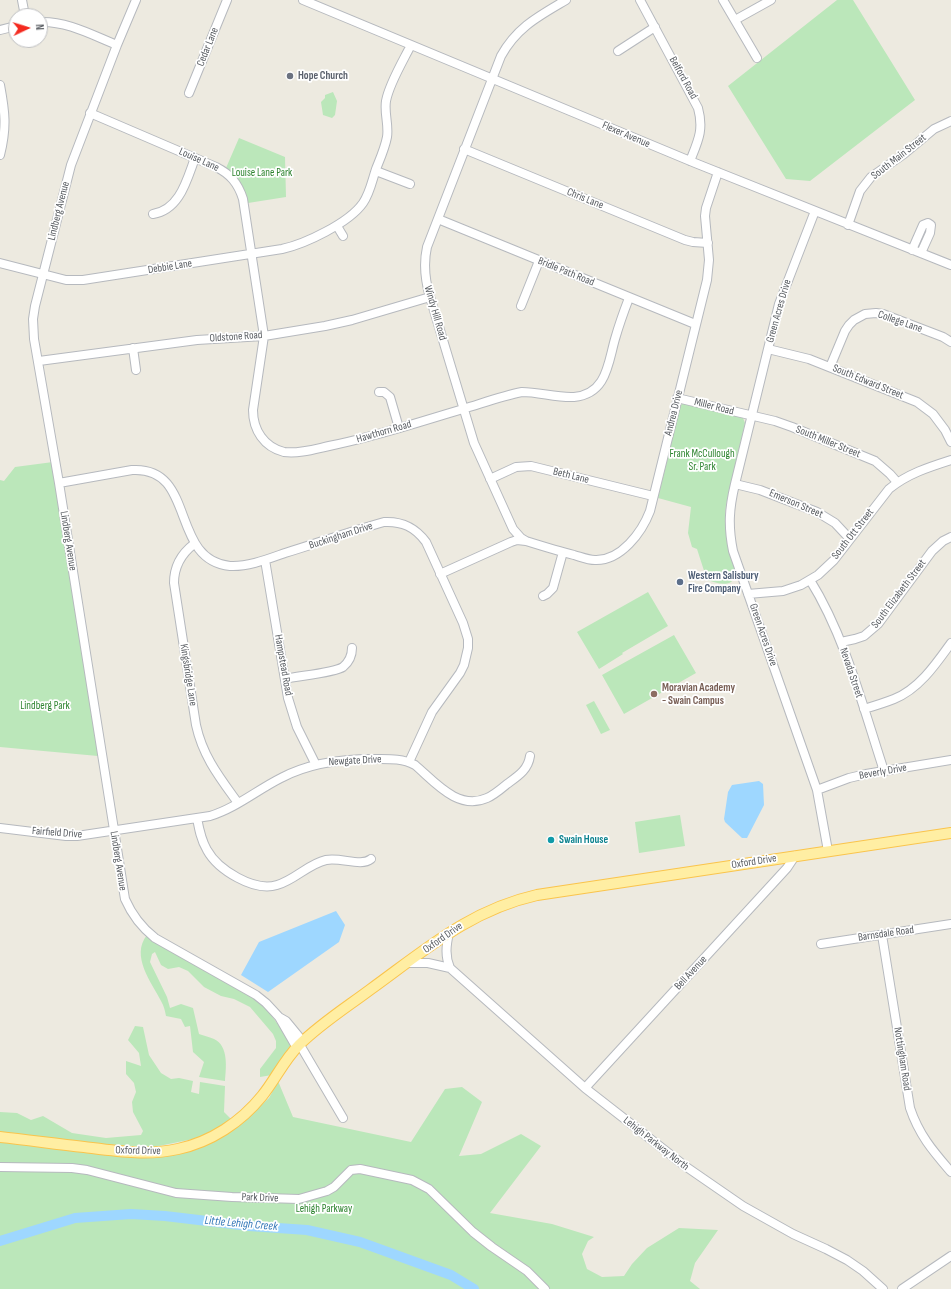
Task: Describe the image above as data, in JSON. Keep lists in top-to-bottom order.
{
  "streets": {
    "main road": ["Oxford Drive"],
    "street": [
      "Cedar Lane",
      "Belford Road",
      "Flexer Avenue",
      "South Main Street",
      "Louise Lane",
      "Chris Lane",
      "Lindberg Avenue",
      "Debbie Lane",
      "Bridle Path Road",
      "Green Acres Drive",
      "Windy Hill Road",
      "College Lane",
      "Oldstone Road",
      "South Edward Street",
      "Miller Road",
      "Andrea Drive",
      "Hawthorn Road",
      "South Miller Street",
      "Beth Lane",
      "Emerson Street",
      "South Ott Street",
      "Buckingham Drive",
      "South Elizabeth Street",
      "Hampstead Road",
      "Nevada Street",
      "Kingsbridge Lane",
      "Newgate Drive",
      "Beverly Drive",
      "Fairfield Drive",
      "Barnsdale Road",
      "Bell Avenue",
      "Nottingham Road",
      "Lehigh Parkway North",
      "Park Drive"
    ]
  },
  "crossings": [
    ["Belford Road", "Flexer Avenue"],
    ["Flexer Avenue", "South Main Street"],
    ["Flexer Avenue", "Debbie Lane"],
    ["Flexer Avenue", "Green Acres Drive"],
    ["Flexer Avenue", "Windy Hill Road"],
    ["Flexer Avenue", "Andrea Drive"],
    ["Louise Lane", "Lindberg Avenue"],
    ["Louise Lane", "Debbie Lane"],
    ["Louise Lane", "Hawthorn Road"],
    ["Chris Lane", "Windy Hill Road"],
    ["Chris Lane", "Andrea Drive"],
    ["Lindberg Avenue", "Debbie Lane"],
    ["Lindberg Avenue", "Oldstone Road"],
    ["Lindberg Avenue", "Buckingham Drive"],
    ["Lindberg Avenue", "Newgate Drive"],
    ["Lindberg Avenue", "Fairfield Drive"],
    ["Lindberg Avenue", "Oxford Drive"],
    ["Debbie Lane", "Hawthorn Road"],
    ["Bridle Path Road", "Windy Hill Road"],
    ["Bridle Path Road", "Andrea Drive"],
    ["Bridle Path Road", "Hawthorn Road"],
    ["Green Acres Drive", "South Edward Street"],
    ["Green Acres Drive", "Miller Road"],
    ["Green Acres Drive", "South Miller Street"],
    ["Green Acres Drive", "Emerson Street"],
    ["Green Acres Drive", "South Ott Street"],
    ["Green Acres Drive", "Beverly Drive"],
    ["Green Acres Drive", "Oxford Drive"],
    ["Windy Hill Road", "Oldstone Road"],
    ["Windy Hill Road", "Andrea Drive"],
    ["Windy Hill Road", "Hawthorn Road"],
    ["Windy Hill Road", "Beth Lane"],
    ["College Lane", "South Edward Street"],
    ["Oldstone Road", "Hawthorn Road"],
    ["Miller Road", "Andrea Drive"],
    ["Miller Road", "South Miller Street"],
    ["Andrea Drive", "Beth Lane"],
    ["Andrea Drive", "Buckingham Drive"],
    ["South Miller Street", "South Ott Street"],
    ["Emerson Street", "South Ott Street"],
    ["South Ott Street", "Nevada Street"],
    ["Buckingham Drive", "Hampstead Road"],
    ["Buckingham Drive", "Kingsbridge Lane"],
    ["Buckingham Drive", "Newgate Drive"],
    ["South Elizabeth Street", "Nevada Street"],
    ["Hampstead Road", "Newgate Drive"],
    ["Nevada Street", "Beverly Drive"],
    ["Kingsbridge Lane", "Newgate Drive"],
    ["Newgate Drive", "Fairfield Drive"],
    ["Oxford Drive", "Bell Avenue"],
    ["Oxford Drive", "Lehigh Parkway North"],
    ["Barnsdale Road", "Nottingham Road"],
    ["Bell Avenue", "Lehigh Parkway North"]
  ],
  "water": ["Little Lehigh Creek"],
  "parks": [
    "Louise Lane Park",
    "Frank McCullough Sr. Park",
    "Lindberg Park",
    "Lehigh Parkway"
  ],
  "places": [
    "Hope Church",
    "Western Salisbury Fire Company",
    "Moravian Academy - Swain Campus",
    "Swain House"
  ],
  "north": "right"
}
